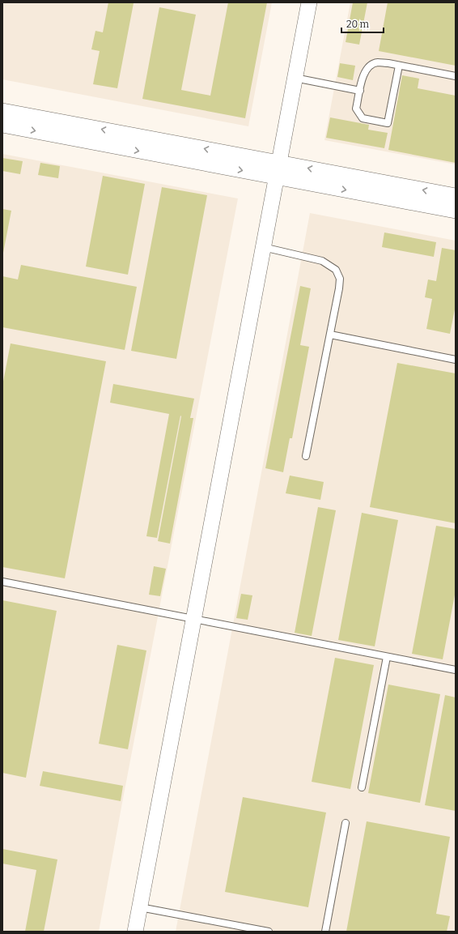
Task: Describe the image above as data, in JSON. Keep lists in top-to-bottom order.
{
  "scale_bar": "20 m"
}
